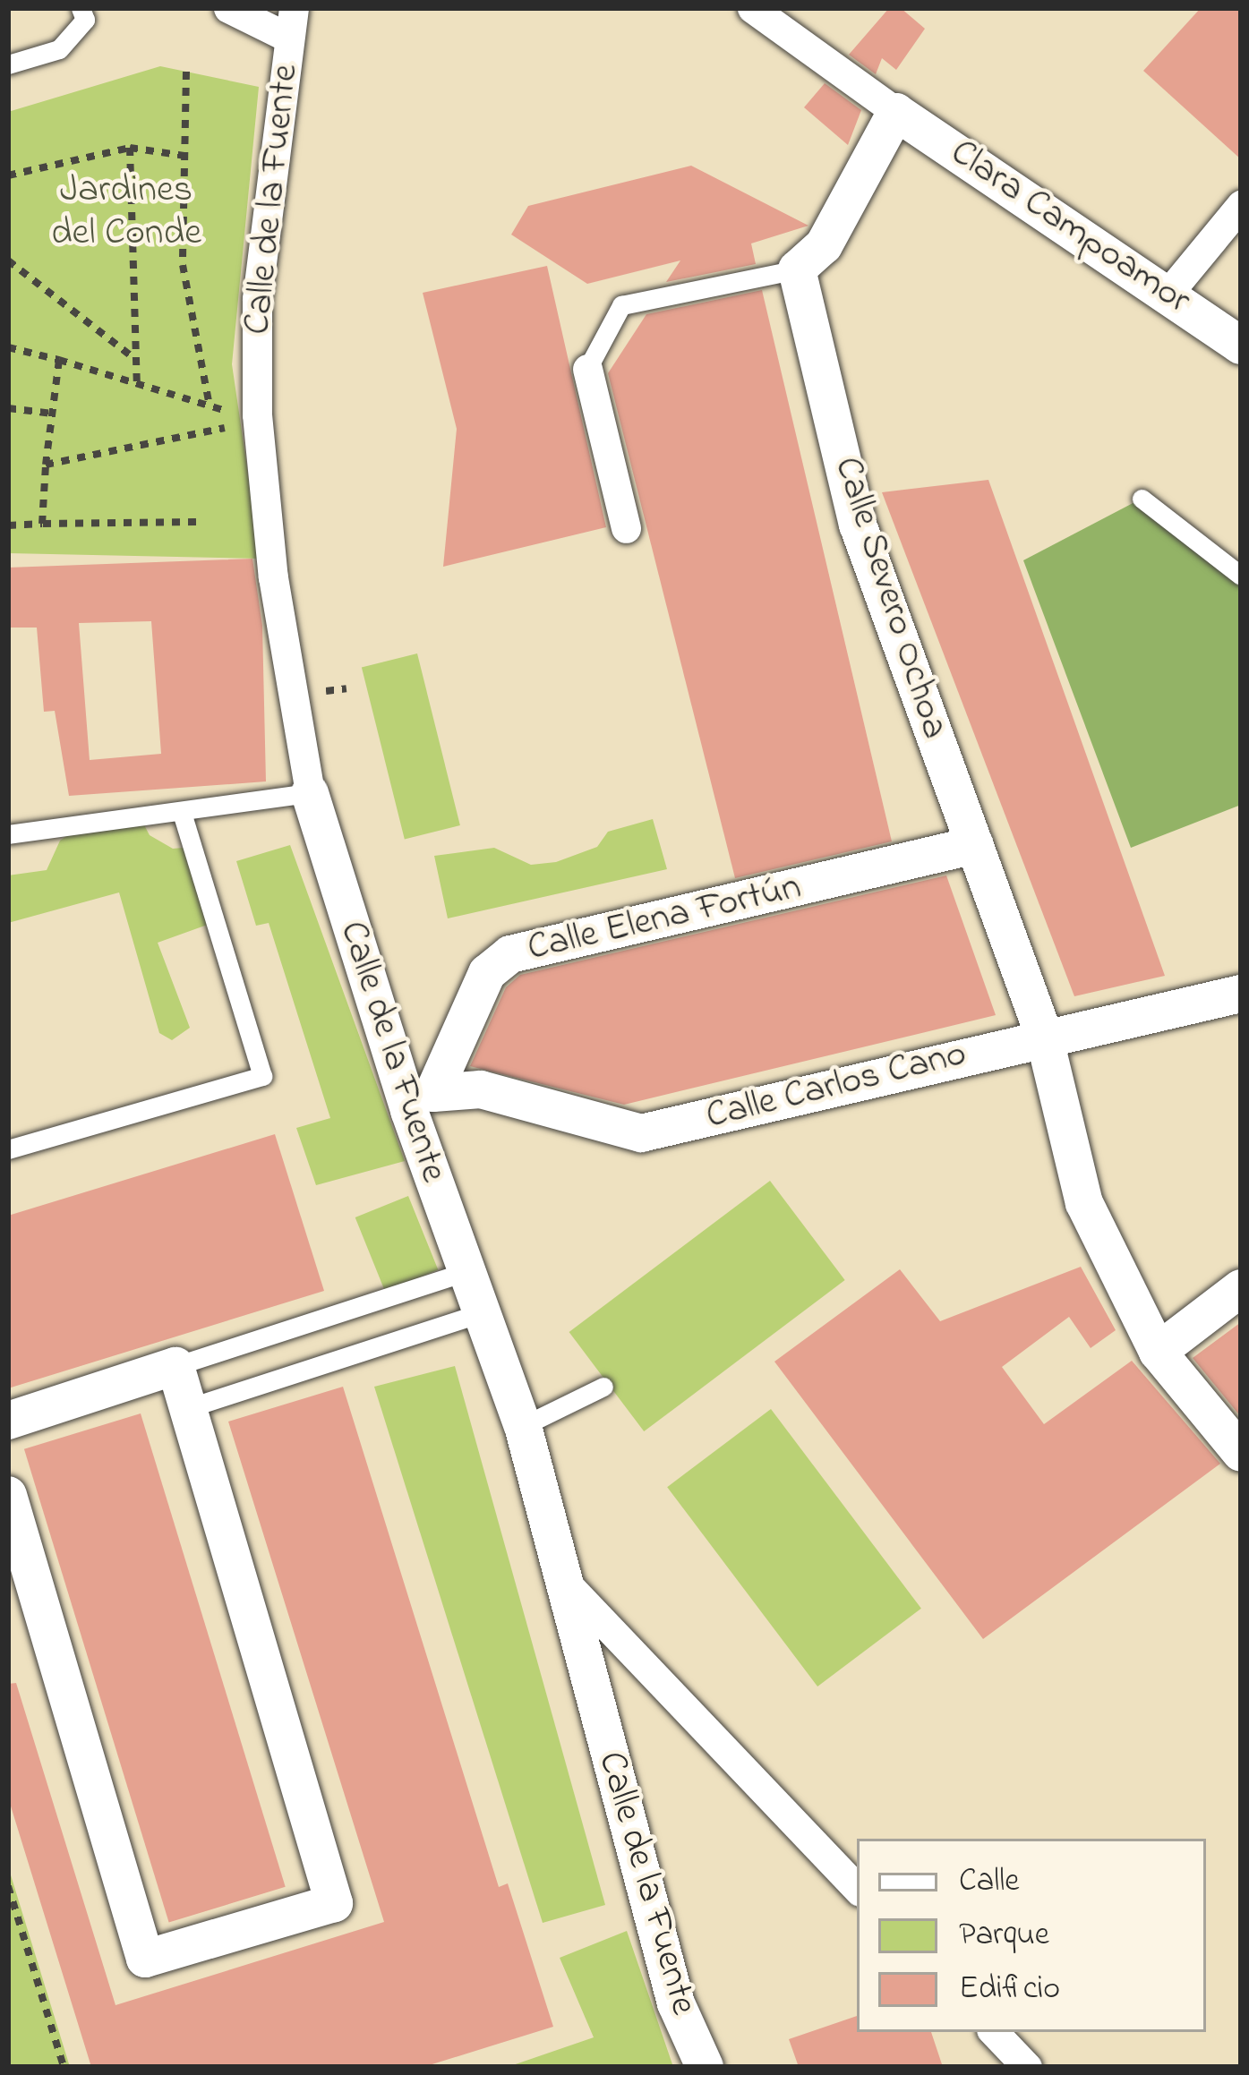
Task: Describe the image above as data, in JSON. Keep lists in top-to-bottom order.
{
  "streets": {
    "street": [
      "Calle de la Fuente",
      "Clara Campoamor",
      "Calle Severo Ochoa",
      "Calle Elena Fortún",
      "Calle Carlos Cano"
    ]
  },
  "crossings": [
    ["Calle de la Fuente", "Calle Elena Fortún"],
    ["Calle de la Fuente", "Calle Carlos Cano"],
    ["Calle Severo Ochoa", "Calle Elena Fortún"],
    ["Calle Severo Ochoa", "Calle Carlos Cano"],
    ["Calle Elena Fortún", "Calle Carlos Cano"]
  ],
  "parks": ["Jardines del Conde"],
  "legend": ["Calle", "Parque", "Edificio"]
}
